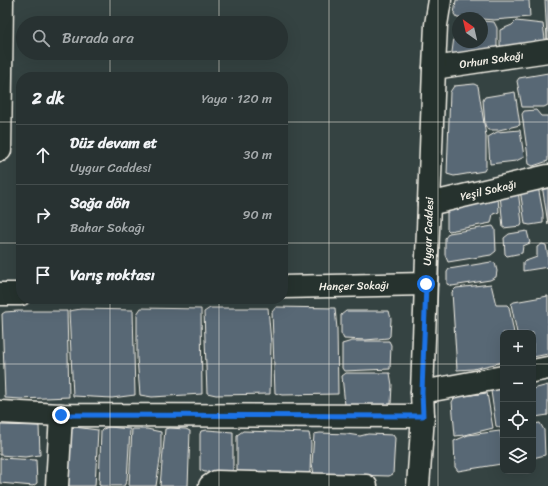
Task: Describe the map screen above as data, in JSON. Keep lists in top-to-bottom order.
{
  "streets": {
    "street": [
      "Orhun Sokağı",
      "Yeşil Sokağı",
      "Uygur Caddesi",
      "Hançer Sokağı"
    ]
  },
  "crossings": [
    ["Orhun Sokağı", "Uygur Caddesi"],
    ["Yeşil Sokağı", "Uygur Caddesi"],
    ["Uygur Caddesi", "Hançer Sokağı"]
  ],
  "north": "top left",
  "page": {
    "search": "Burada ara",
    "heading": ["2 dk", "Yaya · 120 m"],
    "list": [
      ["Düz devam et", "Uygur Caddesi", "30 m"],
      ["Sağa dön", "Bahar Sokağı", "90 m"],
      "Varış noktası"
    ],
    "map_buttons": ["+", "−"]
  }
}
